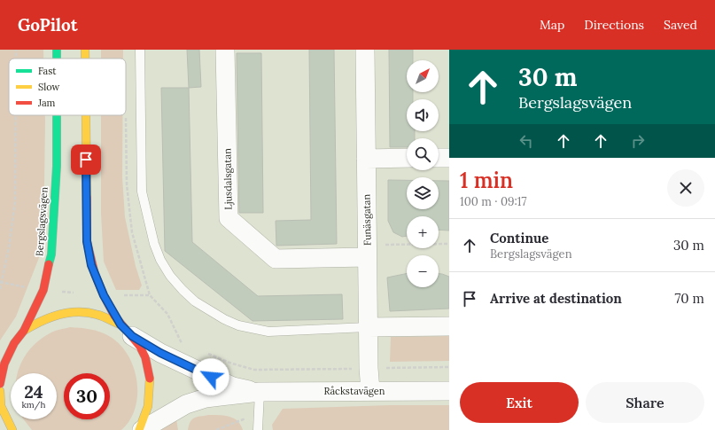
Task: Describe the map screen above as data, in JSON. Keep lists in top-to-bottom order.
{
  "streets": {
    "main road": ["Bergslagsvägen"],
    "street": ["Ljusdalsgatan", "Funäsgatan", "Råckstavägen"]
  },
  "crossings": [
    ["Ljusdalsgatan", "Funäsgatan"],
    ["Funäsgatan", "Råckstavägen"]
  ],
  "legend": ["Fast", "Slow", "Jam"],
  "north": "top right",
  "page": {
    "header": "GoPilot",
    "nav": ["Map", "Directions", "Saved"],
    "turn": ["30 m", "Bergslagsvägen"],
    "map_buttons": ["+", "−"],
    "heading": ["1 min", "100 m · 09:17"],
    "list": [
      {
        "name": "Continue",
        "note": "Bergslagsvägen",
        "value": "30 m"
      },
      {
        "name": "Arrive at destination",
        "value": "70 m"
      }
    ],
    "speed": "24 km/h",
    "limit": "30",
    "buttons": ["Exit", "Share"]
  }
}
